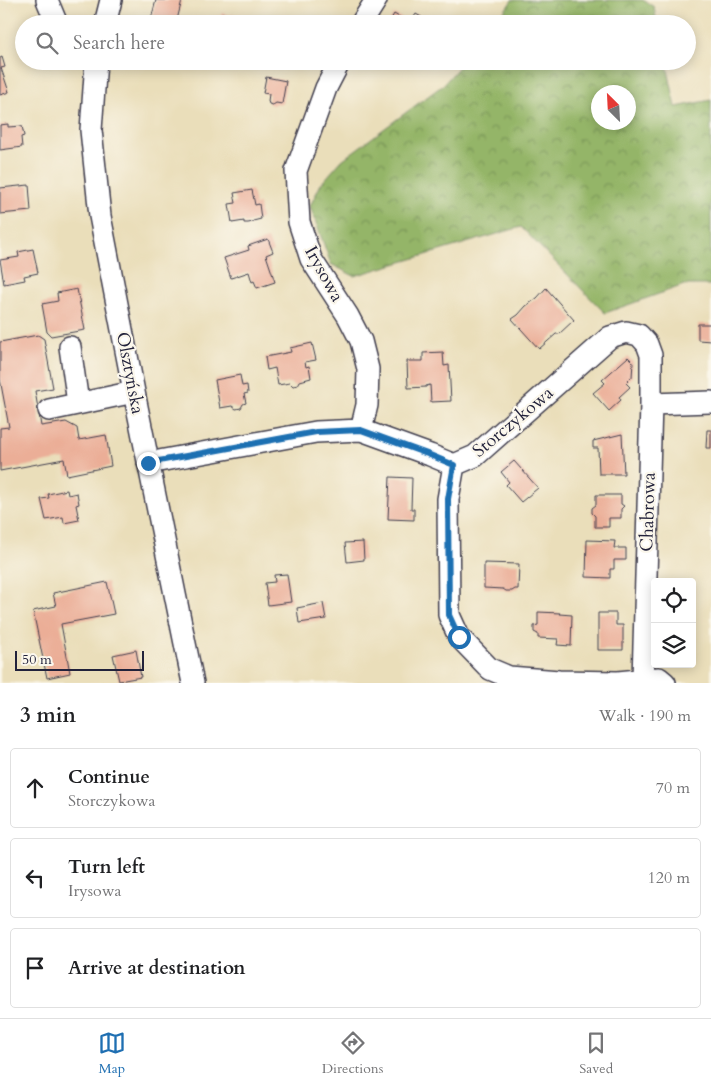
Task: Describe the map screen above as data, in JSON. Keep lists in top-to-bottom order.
{
  "streets": {
    "street": [
      "Irysowa",
      "Olsztyńska",
      "Storczykowa",
      "Chabrowa"
    ]
  },
  "crossings": [
    ["Storczykowa", "Chabrowa"]
  ],
  "scale_bar": "50 m",
  "north": "top left",
  "page": {
    "search": "Search here",
    "scale": "50 m",
    "heading": ["3 min", "Walk · 190 m"],
    "list": [
      ["Continue", "Storczykowa", "70 m"],
      ["Turn left", "Irysowa", "120 m"],
      "Arrive at destination"
    ],
    "nav": ["Map", "Directions", "Saved"]
  }
}
